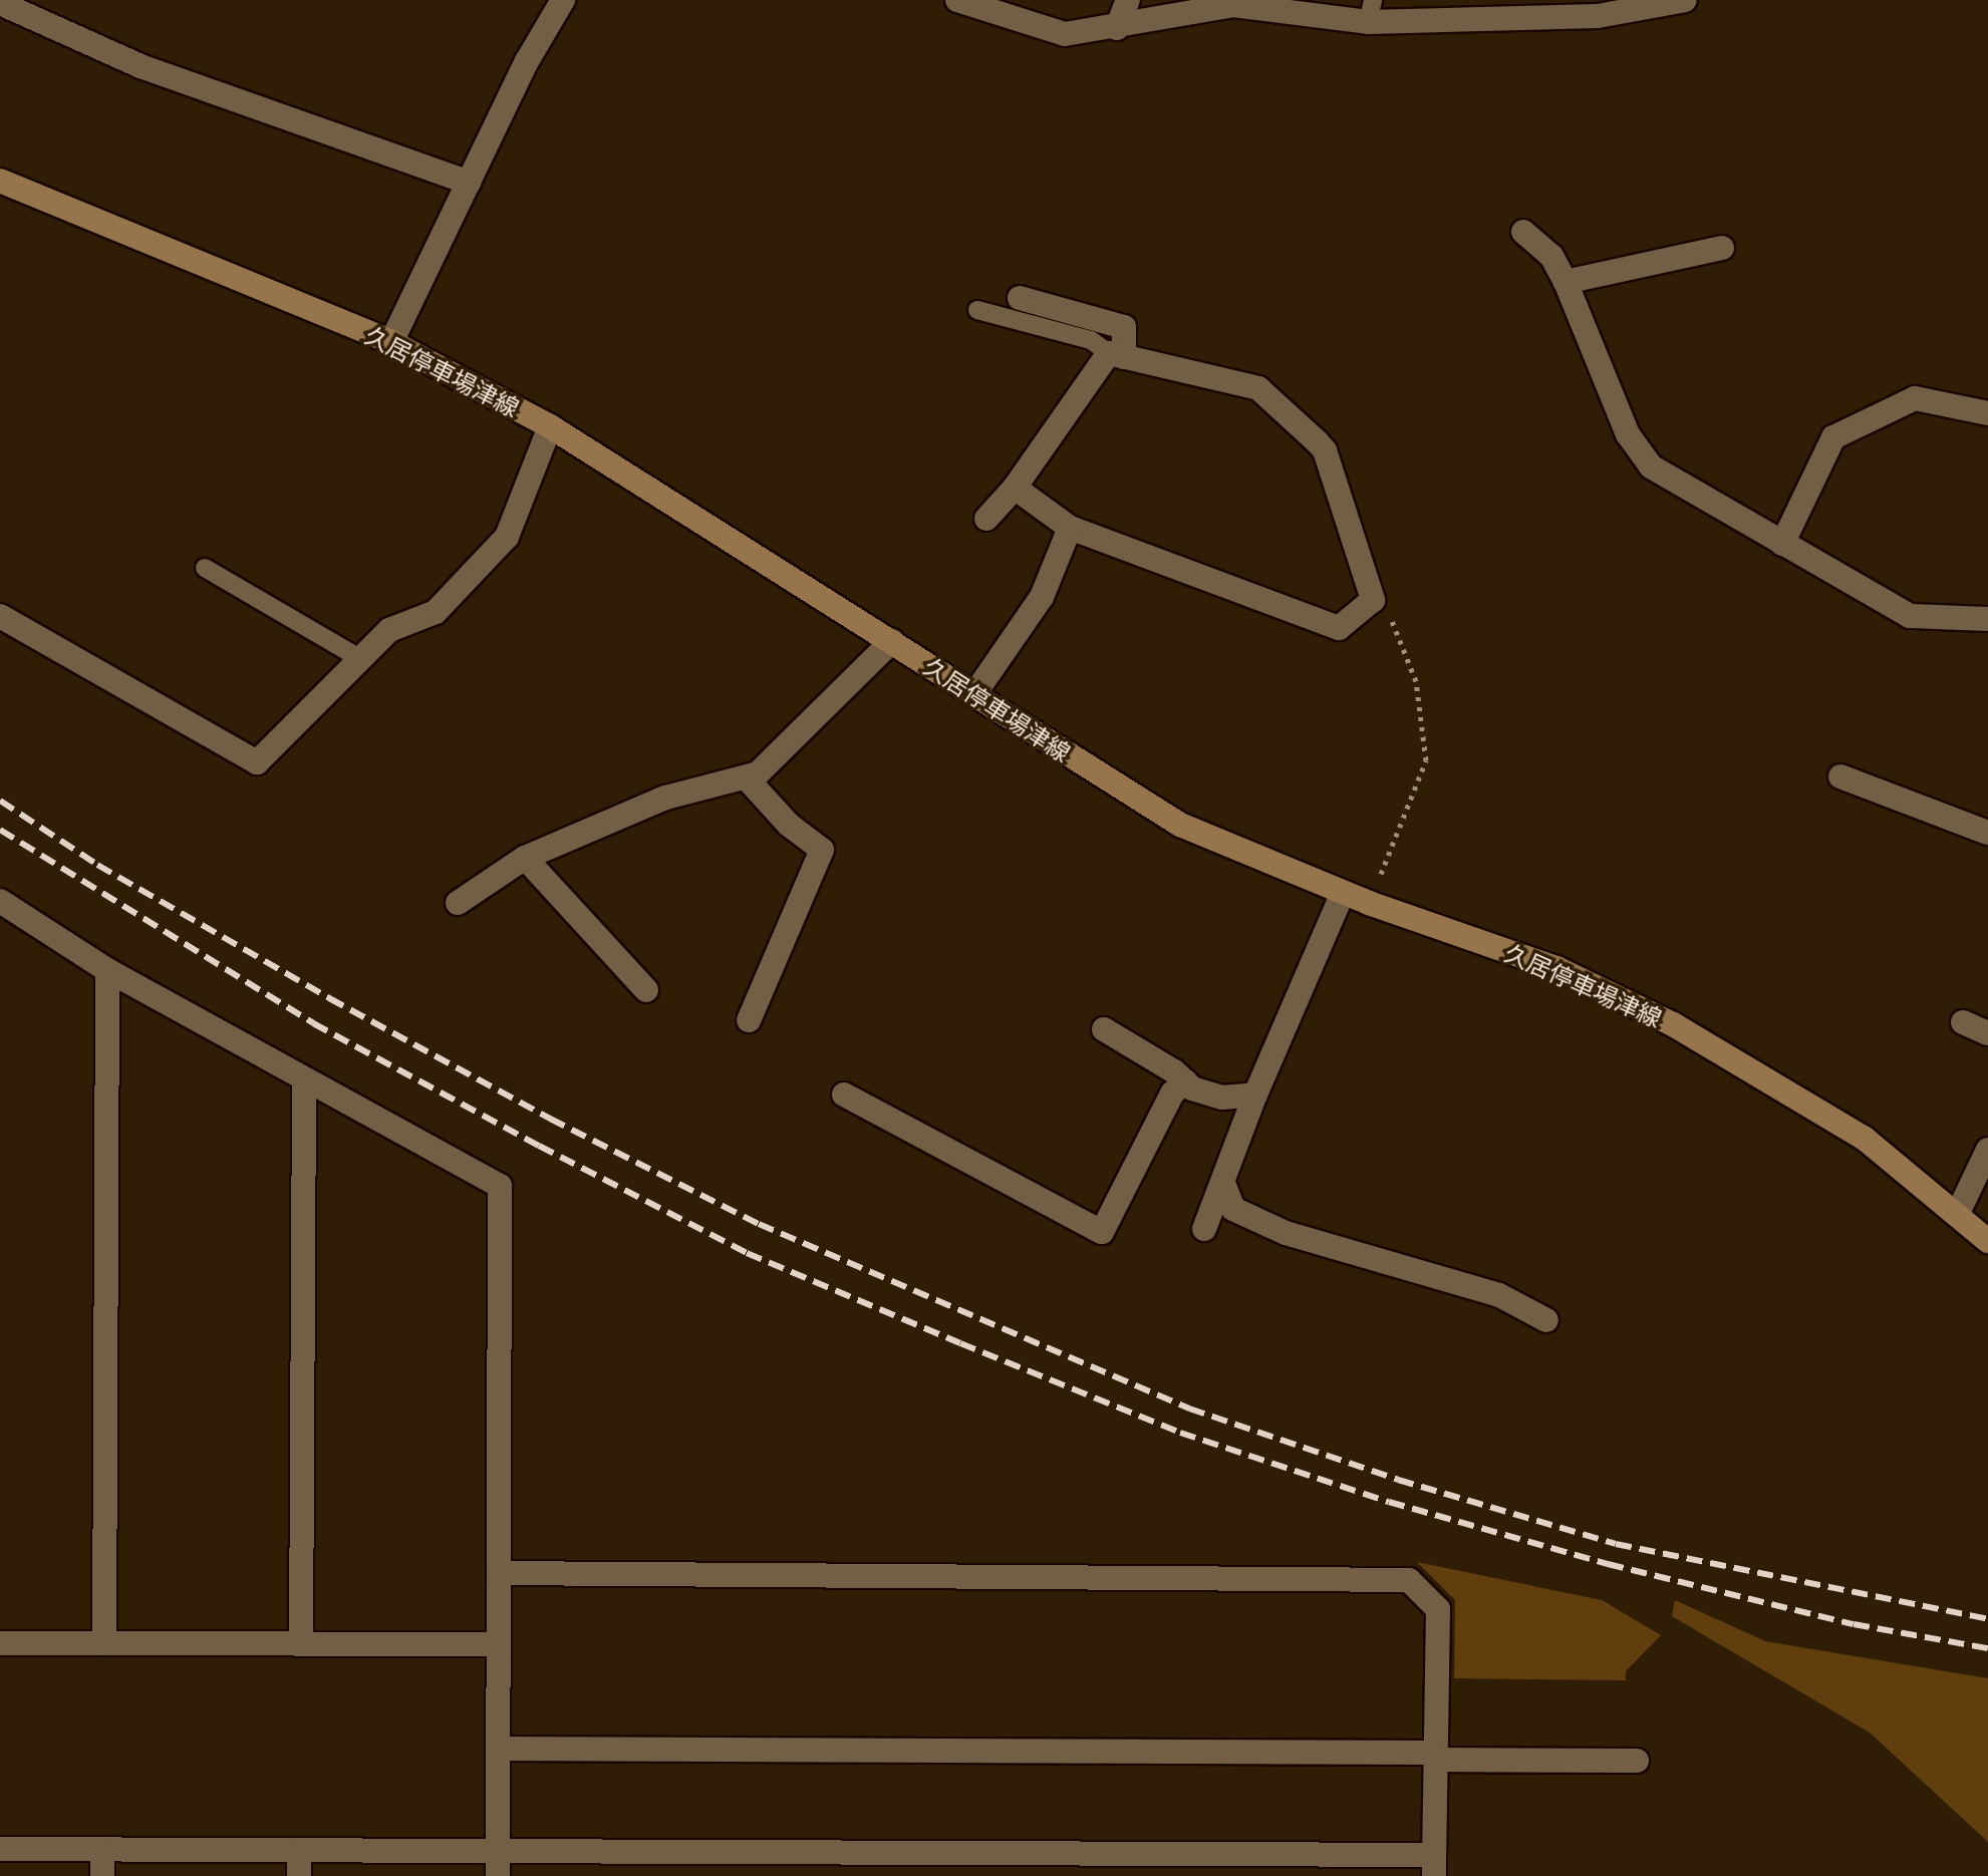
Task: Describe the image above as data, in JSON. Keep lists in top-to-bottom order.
{
  "streets": {
    "main road": ["久居停車場津線"]
  }
}
